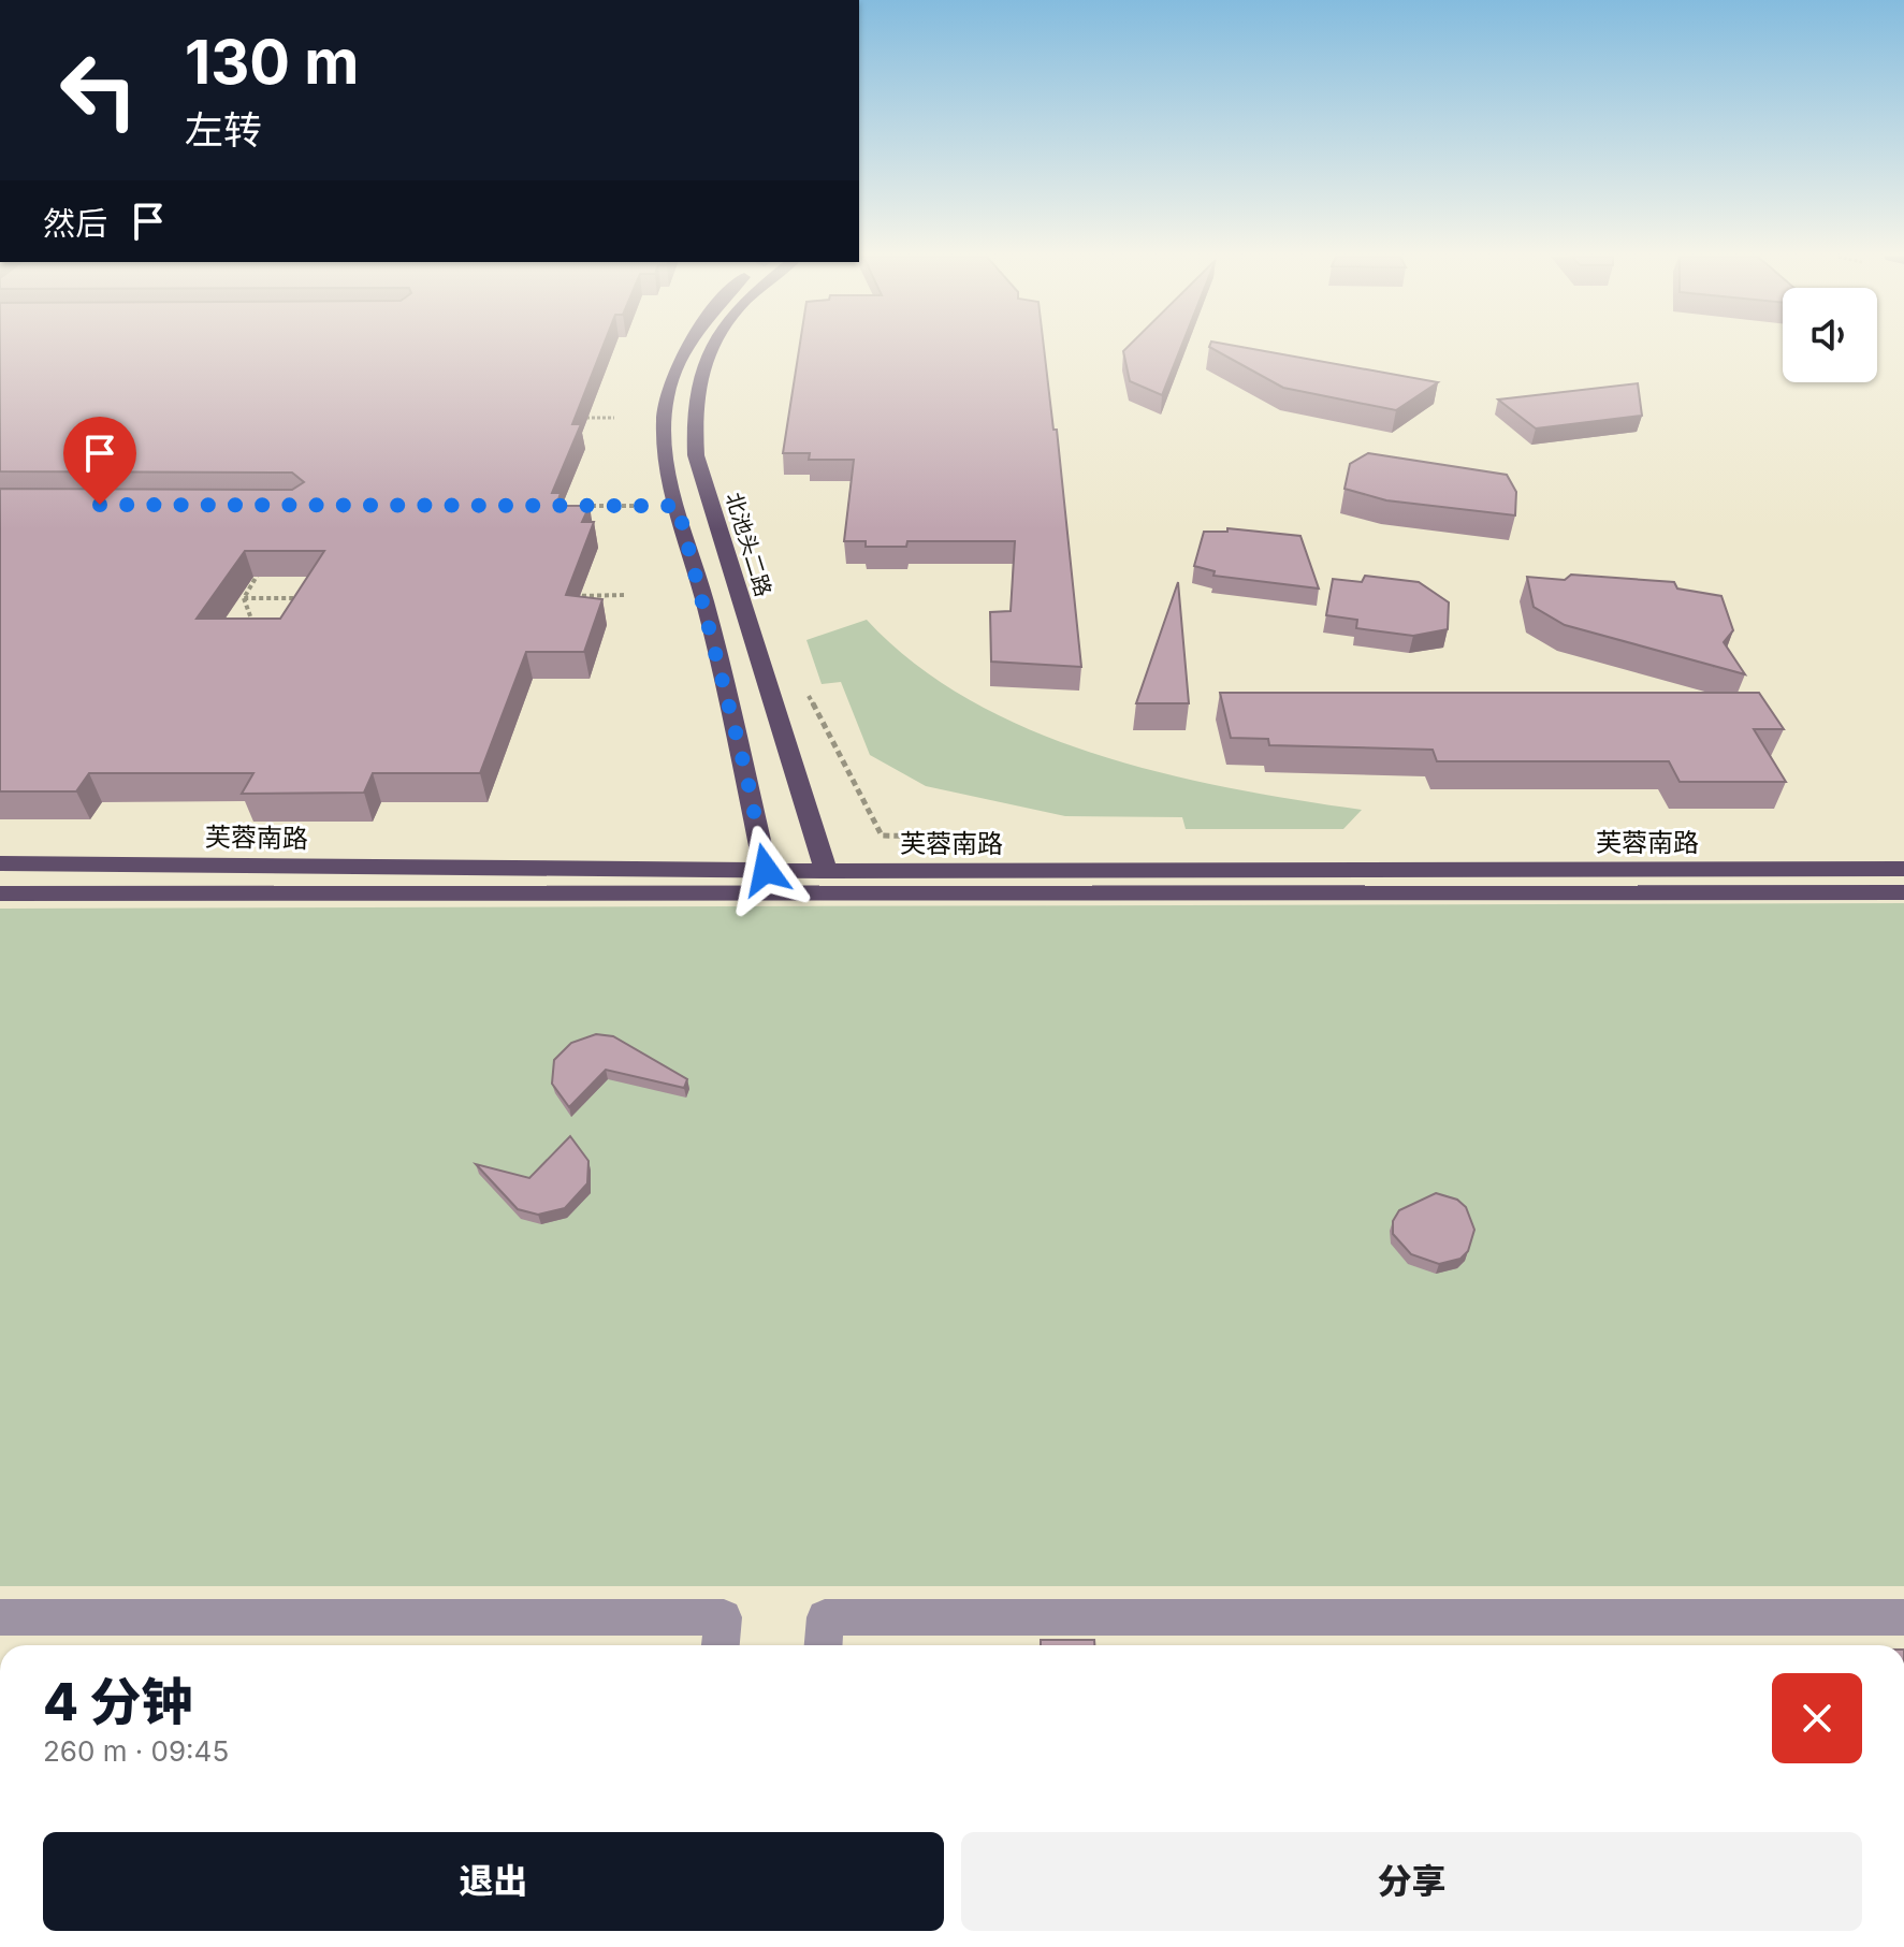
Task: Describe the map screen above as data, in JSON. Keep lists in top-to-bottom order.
{
  "streets": {
    "main road": ["北池头二路", "芙蓉南路"]
  },
  "crossings": [
    ["北池头二路", "芙蓉南路"]
  ],
  "page": {
    "turn": ["130 m", "左转"],
    "then": "然后",
    "heading": ["4 分钟", "260 m · 09:45"],
    "buttons": ["退出", "分享"]
  }
}
